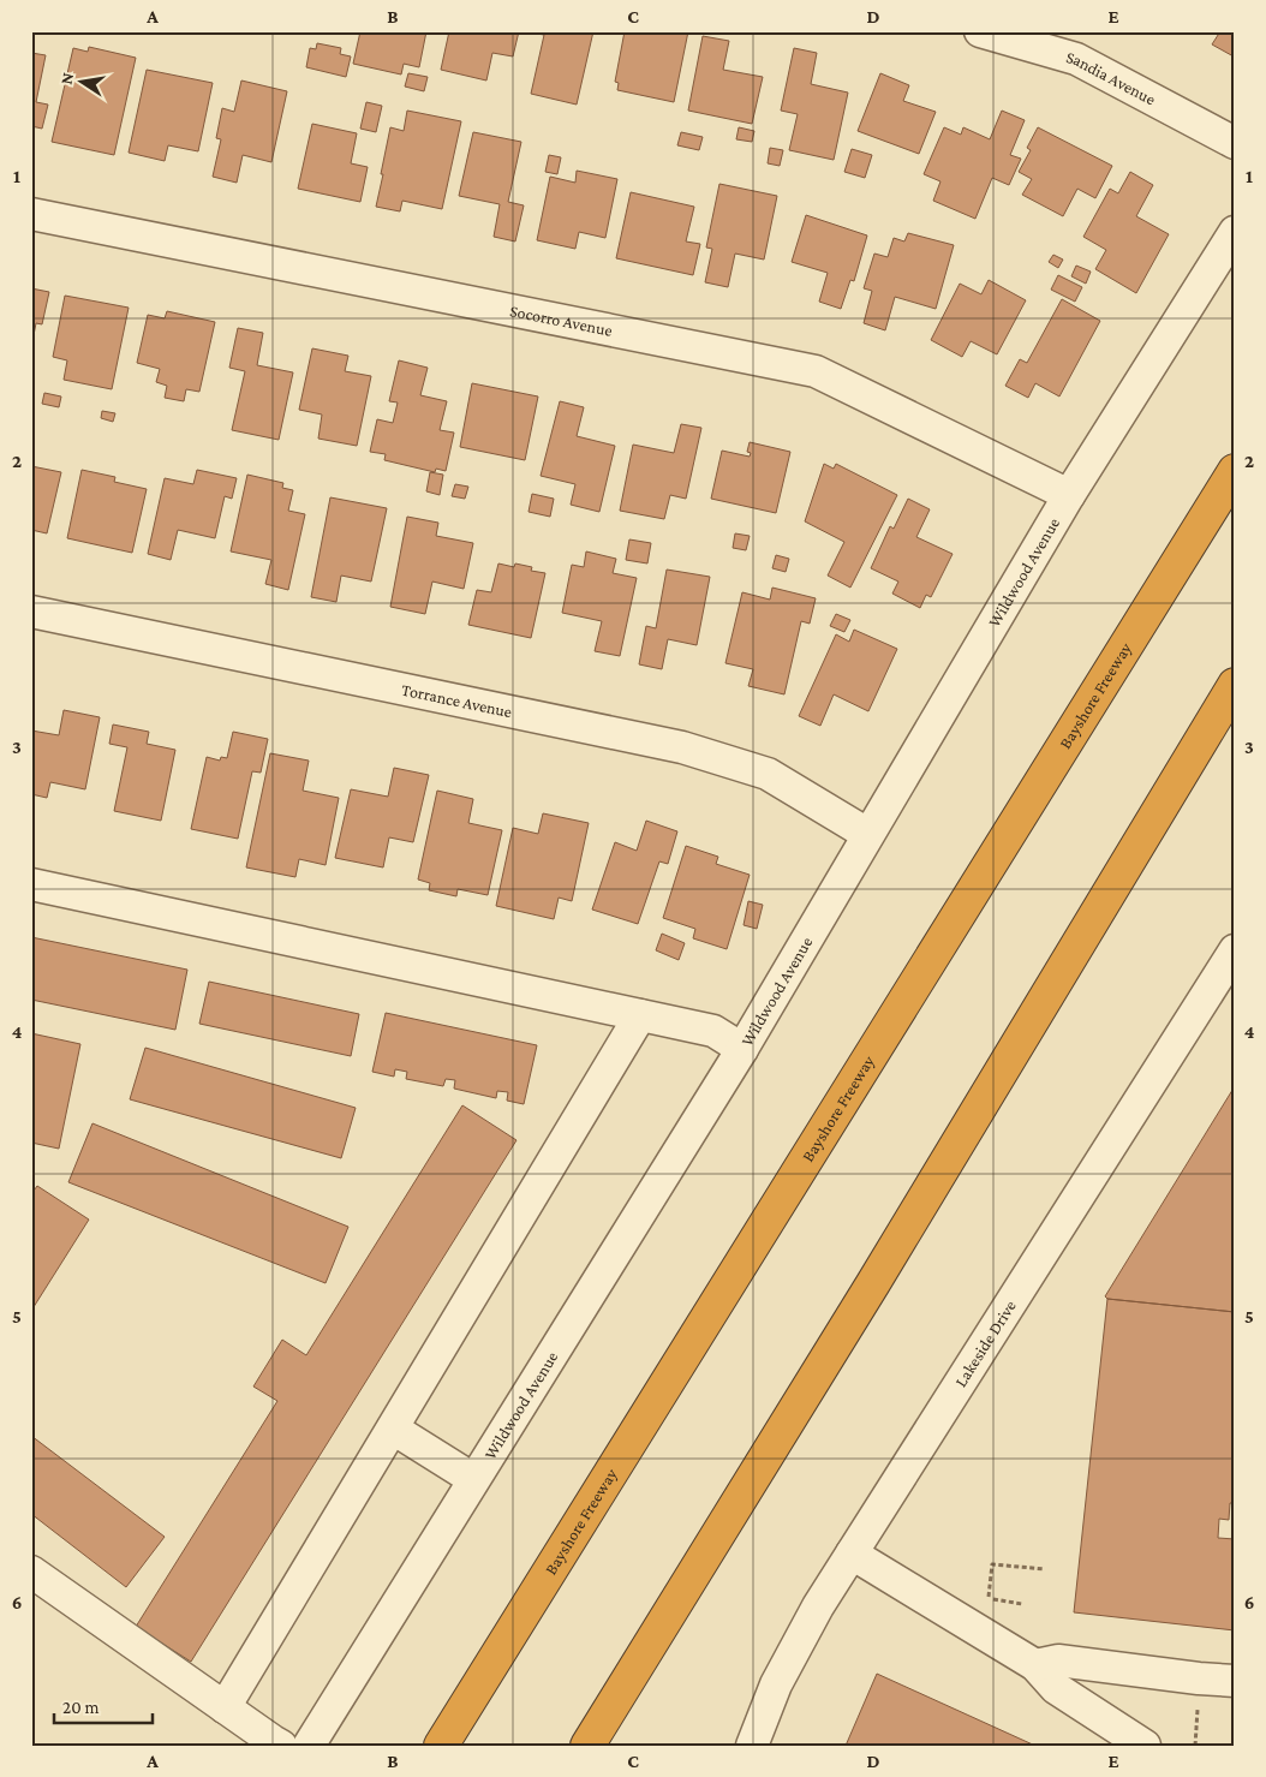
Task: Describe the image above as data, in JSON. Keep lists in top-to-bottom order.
{
  "streets": {
    "highway": ["Bayshore Freeway"],
    "street": [
      "Sandia Avenue",
      "Socorro Avenue",
      "Wildwood Avenue",
      "Torrance Avenue",
      "Lakeside Drive"
    ]
  },
  "crossings": [
    ["Socorro Avenue", "Wildwood Avenue"],
    ["Wildwood Avenue", "Torrance Avenue"]
  ],
  "scale_bar": "20 m",
  "north": "left",
  "grid": {
    "columns": [
      "A",
      "B",
      "C",
      "D",
      "E"
    ],
    "rows": [
      "1",
      "2",
      "3",
      "4",
      "5",
      "6"
    ]
  }
}
